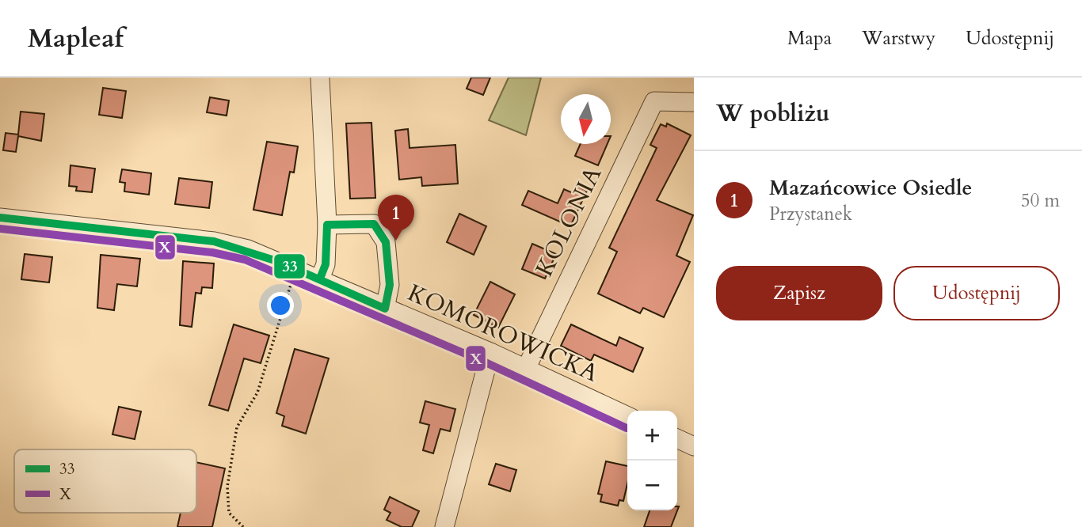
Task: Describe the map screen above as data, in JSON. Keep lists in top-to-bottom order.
{
  "streets": {
    "street": ["KOLONIA", "KOMOROWICKA"]
  },
  "crossings": [
    ["KOLONIA", "KOMOROWICKA"]
  ],
  "lines": ["transit line 33", "transit line X"],
  "legend": ["33", "X"],
  "north": "bottom",
  "page": {
    "header": "Mapleaf",
    "nav": ["Mapa", "Warstwy", "Udostępnij"],
    "heading": "W pobliżu",
    "list": [
      {
        "mark": "1",
        "name": "Mazańcowice Osiedle",
        "note": "Przystanek",
        "value": "50 m"
      }
    ],
    "pins": "1",
    "buttons": ["Zapisz", "Udostępnij"],
    "map_buttons": ["+", "−"]
  }
}
